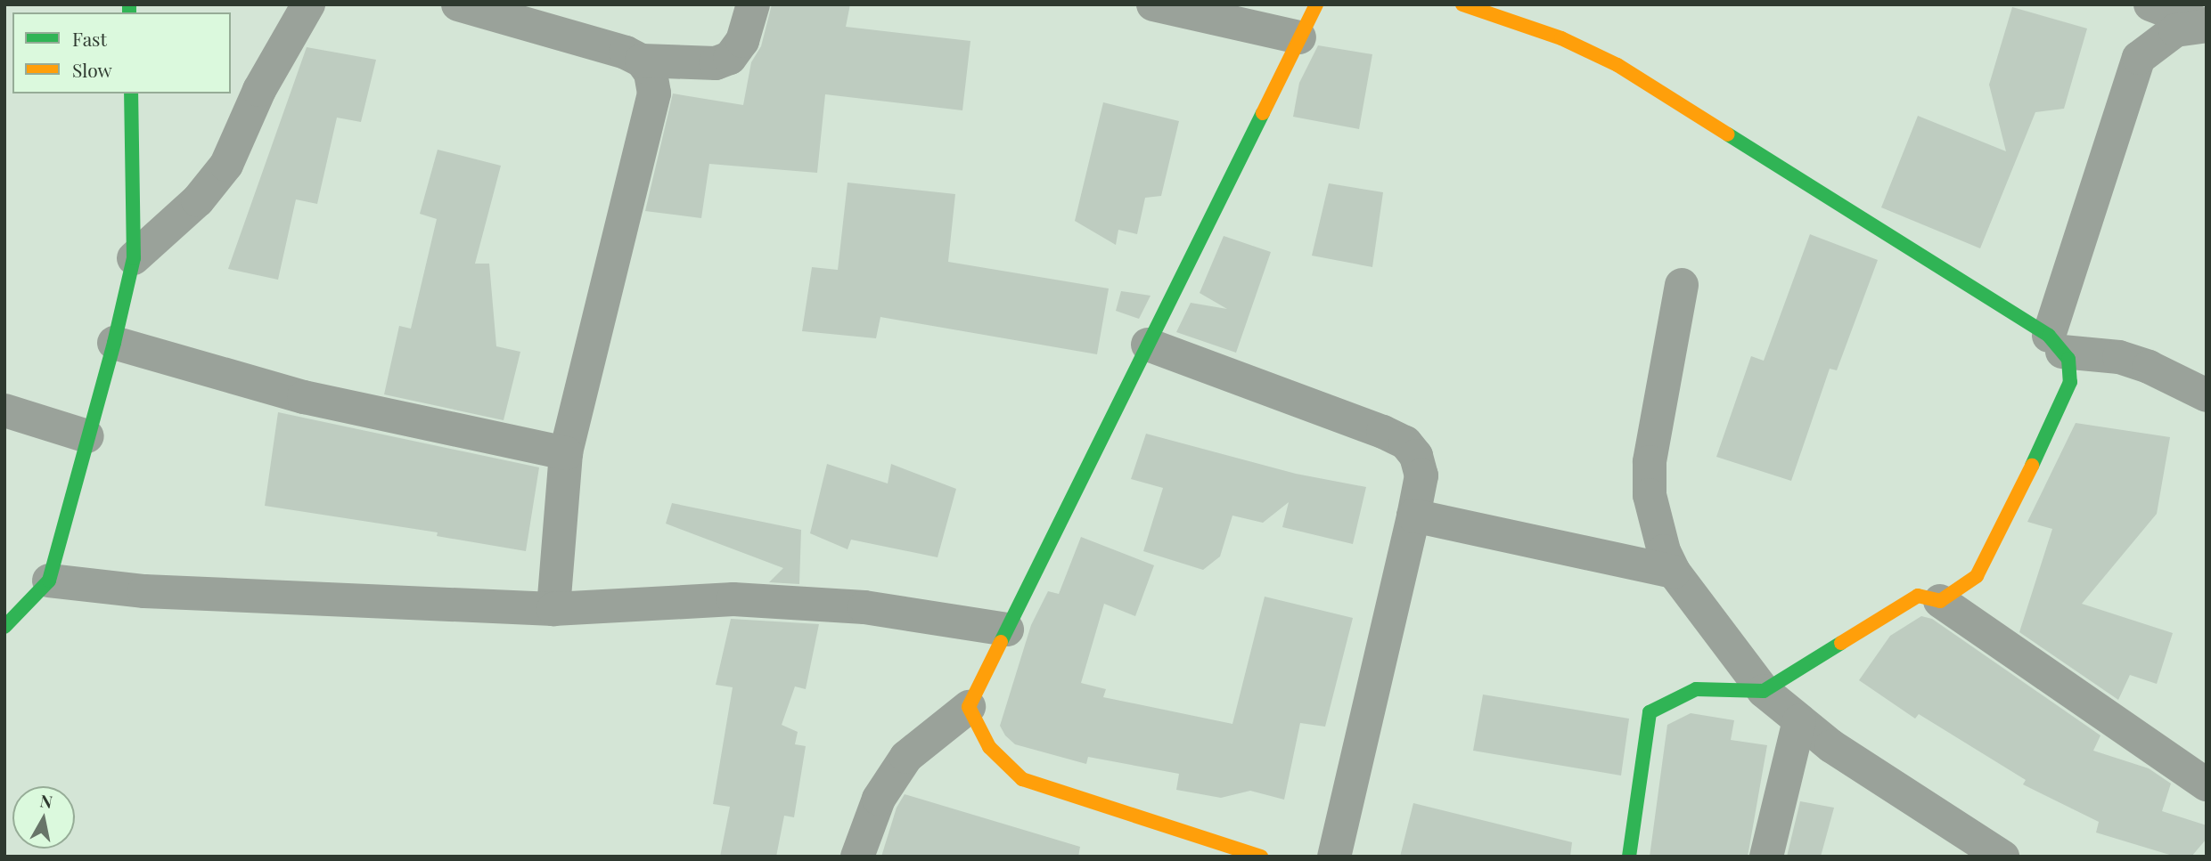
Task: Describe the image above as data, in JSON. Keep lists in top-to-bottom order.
{
  "legend": ["Fast", "Slow"],
  "north": "top"
}
